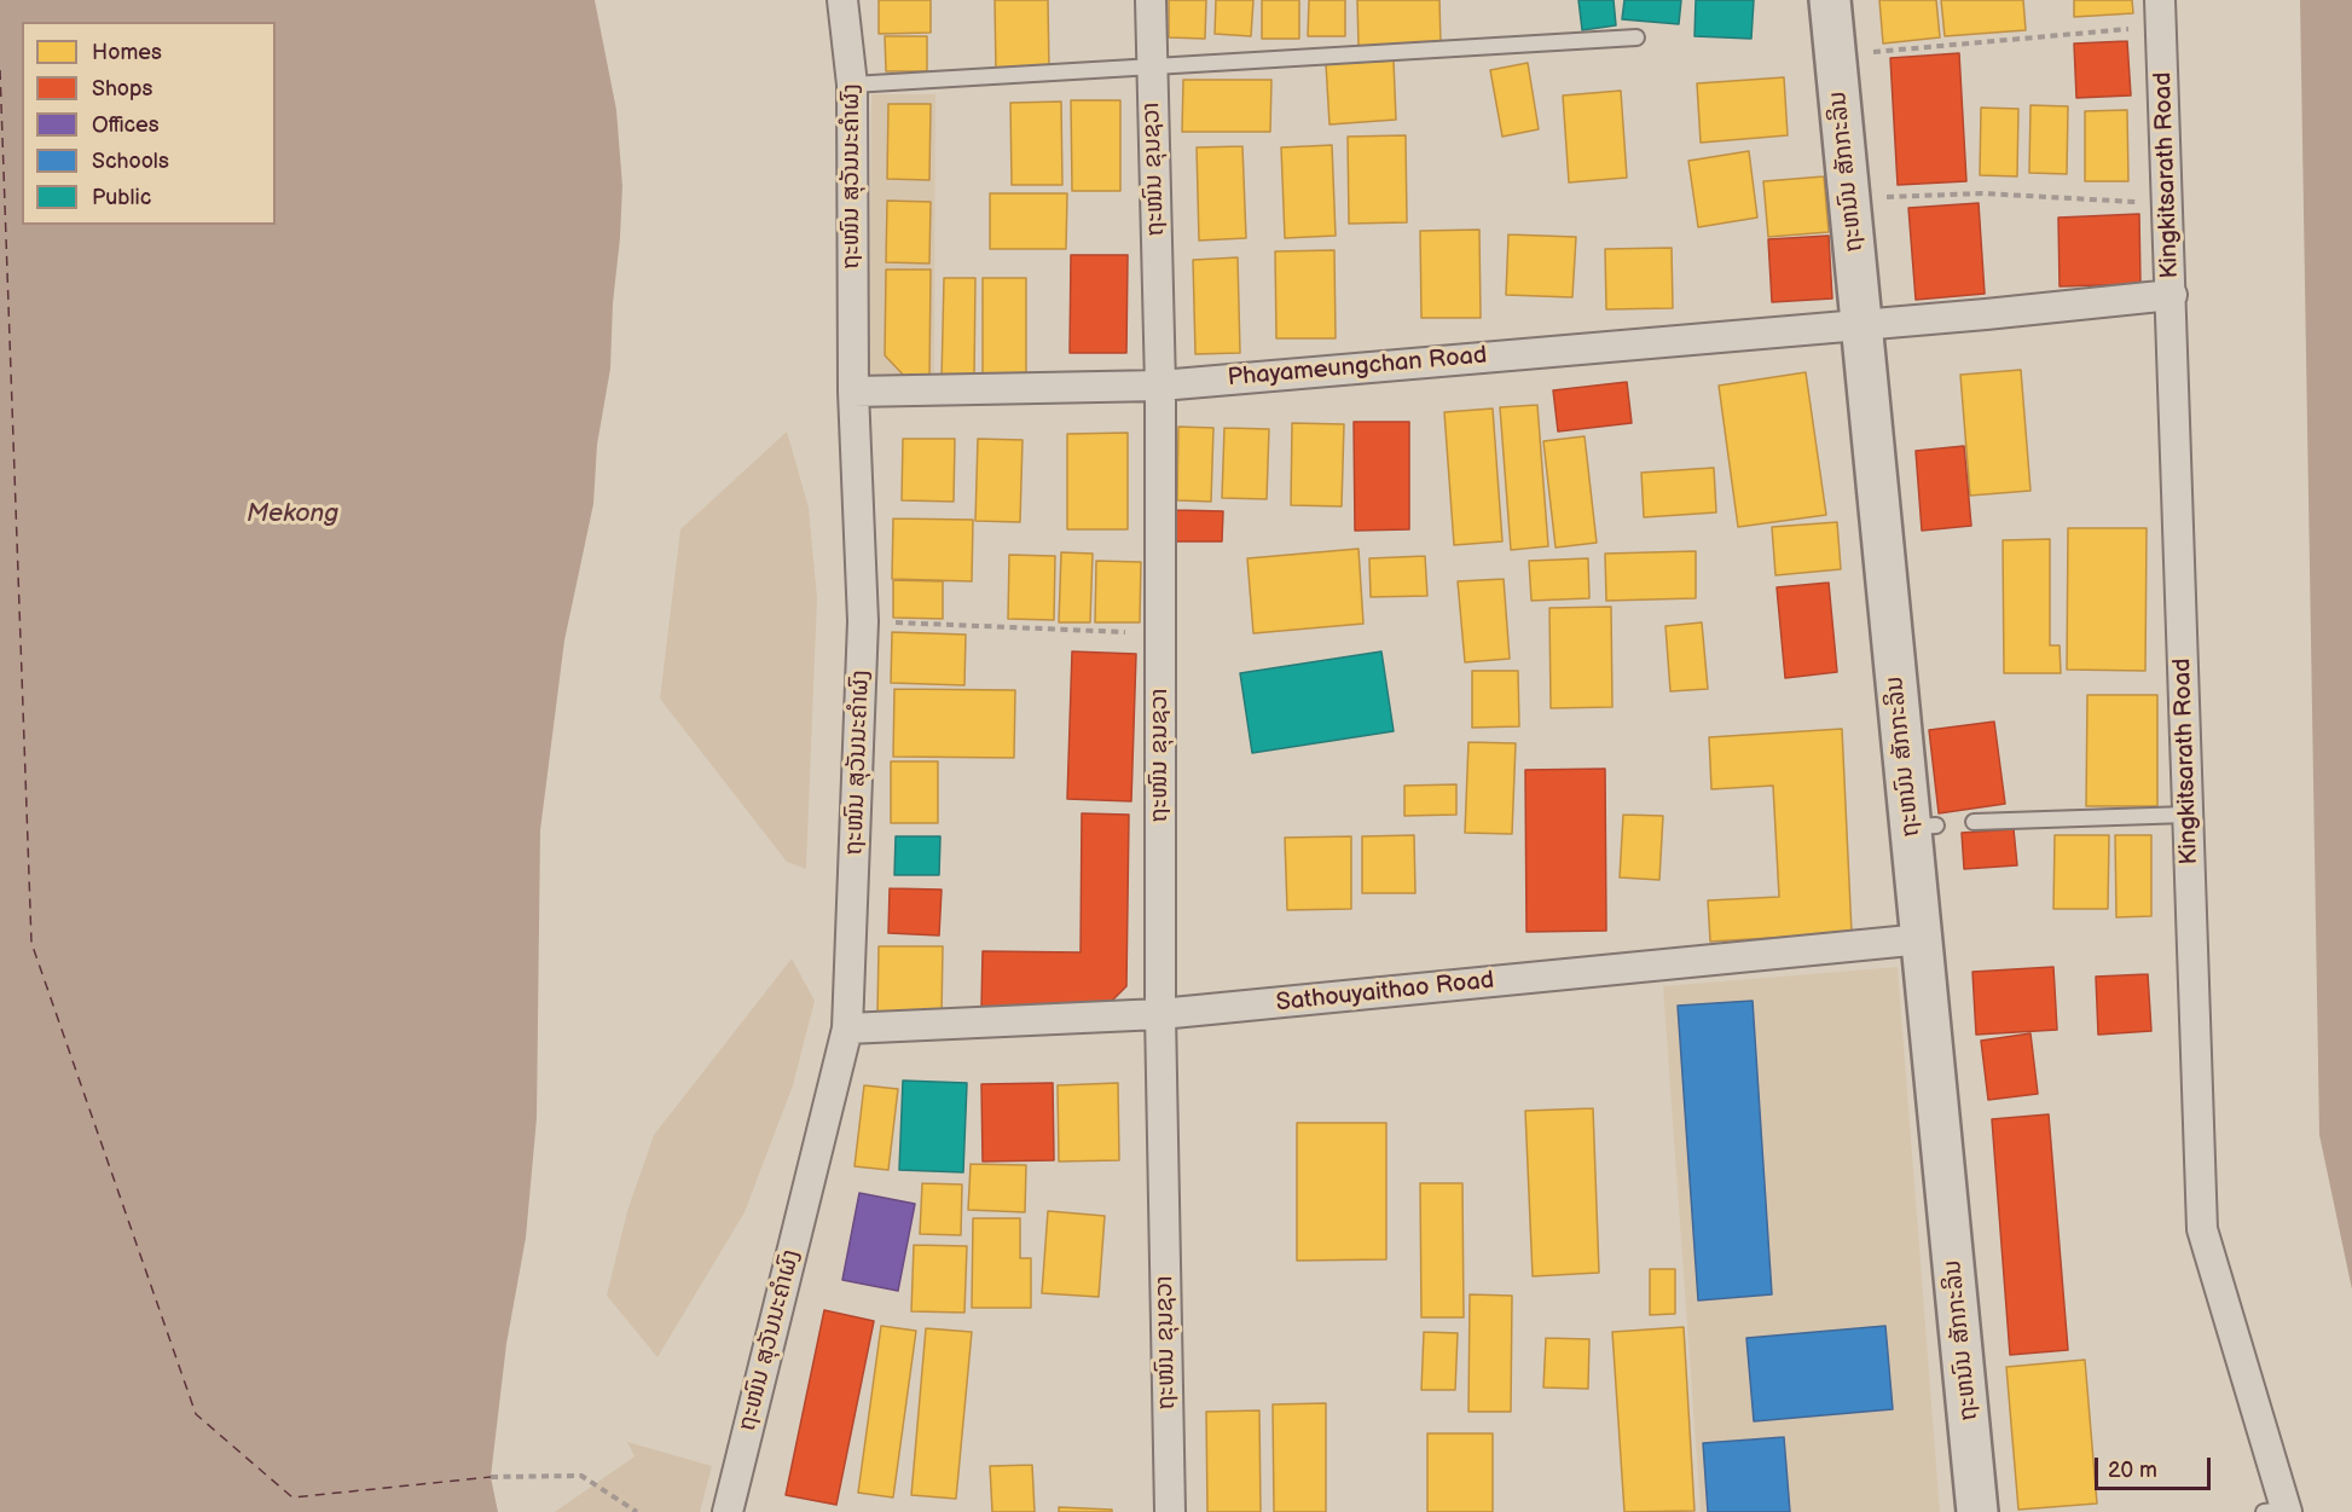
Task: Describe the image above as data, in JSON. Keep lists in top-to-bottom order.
{
  "streets": {
    "main road": ["ຖະຫນົນ ສັກກະລິນ"],
    "street": [
      "ຖະໜົນ ຂຸນຊວາ",
      "Kingkitsarath Road",
      "ຖະໜົນ ສຸວັນນະຄໍາຜົງ",
      "Phayameungchan Road",
      "Sathouyaithao Road"
    ]
  },
  "crossings": [
    ["ຖະໜົນ ຂຸນຊວາ", "Phayameungchan Road"],
    ["ຖະໜົນ ຂຸນຊວາ", "Sathouyaithao Road"],
    ["ຖະຫນົນ ສັກກະລິນ", "Phayameungchan Road"],
    ["ຖະຫນົນ ສັກກະລິນ", "Sathouyaithao Road"],
    ["Kingkitsarath Road", "Phayameungchan Road"],
    ["ຖະໜົນ ສຸວັນນະຄໍາຜົງ", "Phayameungchan Road"],
    ["ຖະໜົນ ສຸວັນນະຄໍາຜົງ", "Sathouyaithao Road"]
  ],
  "water": ["Mekong"],
  "legend": [
    "Homes",
    "Shops",
    "Offices",
    "Schools",
    "Public"
  ],
  "scale_bar": "20 m"
}
